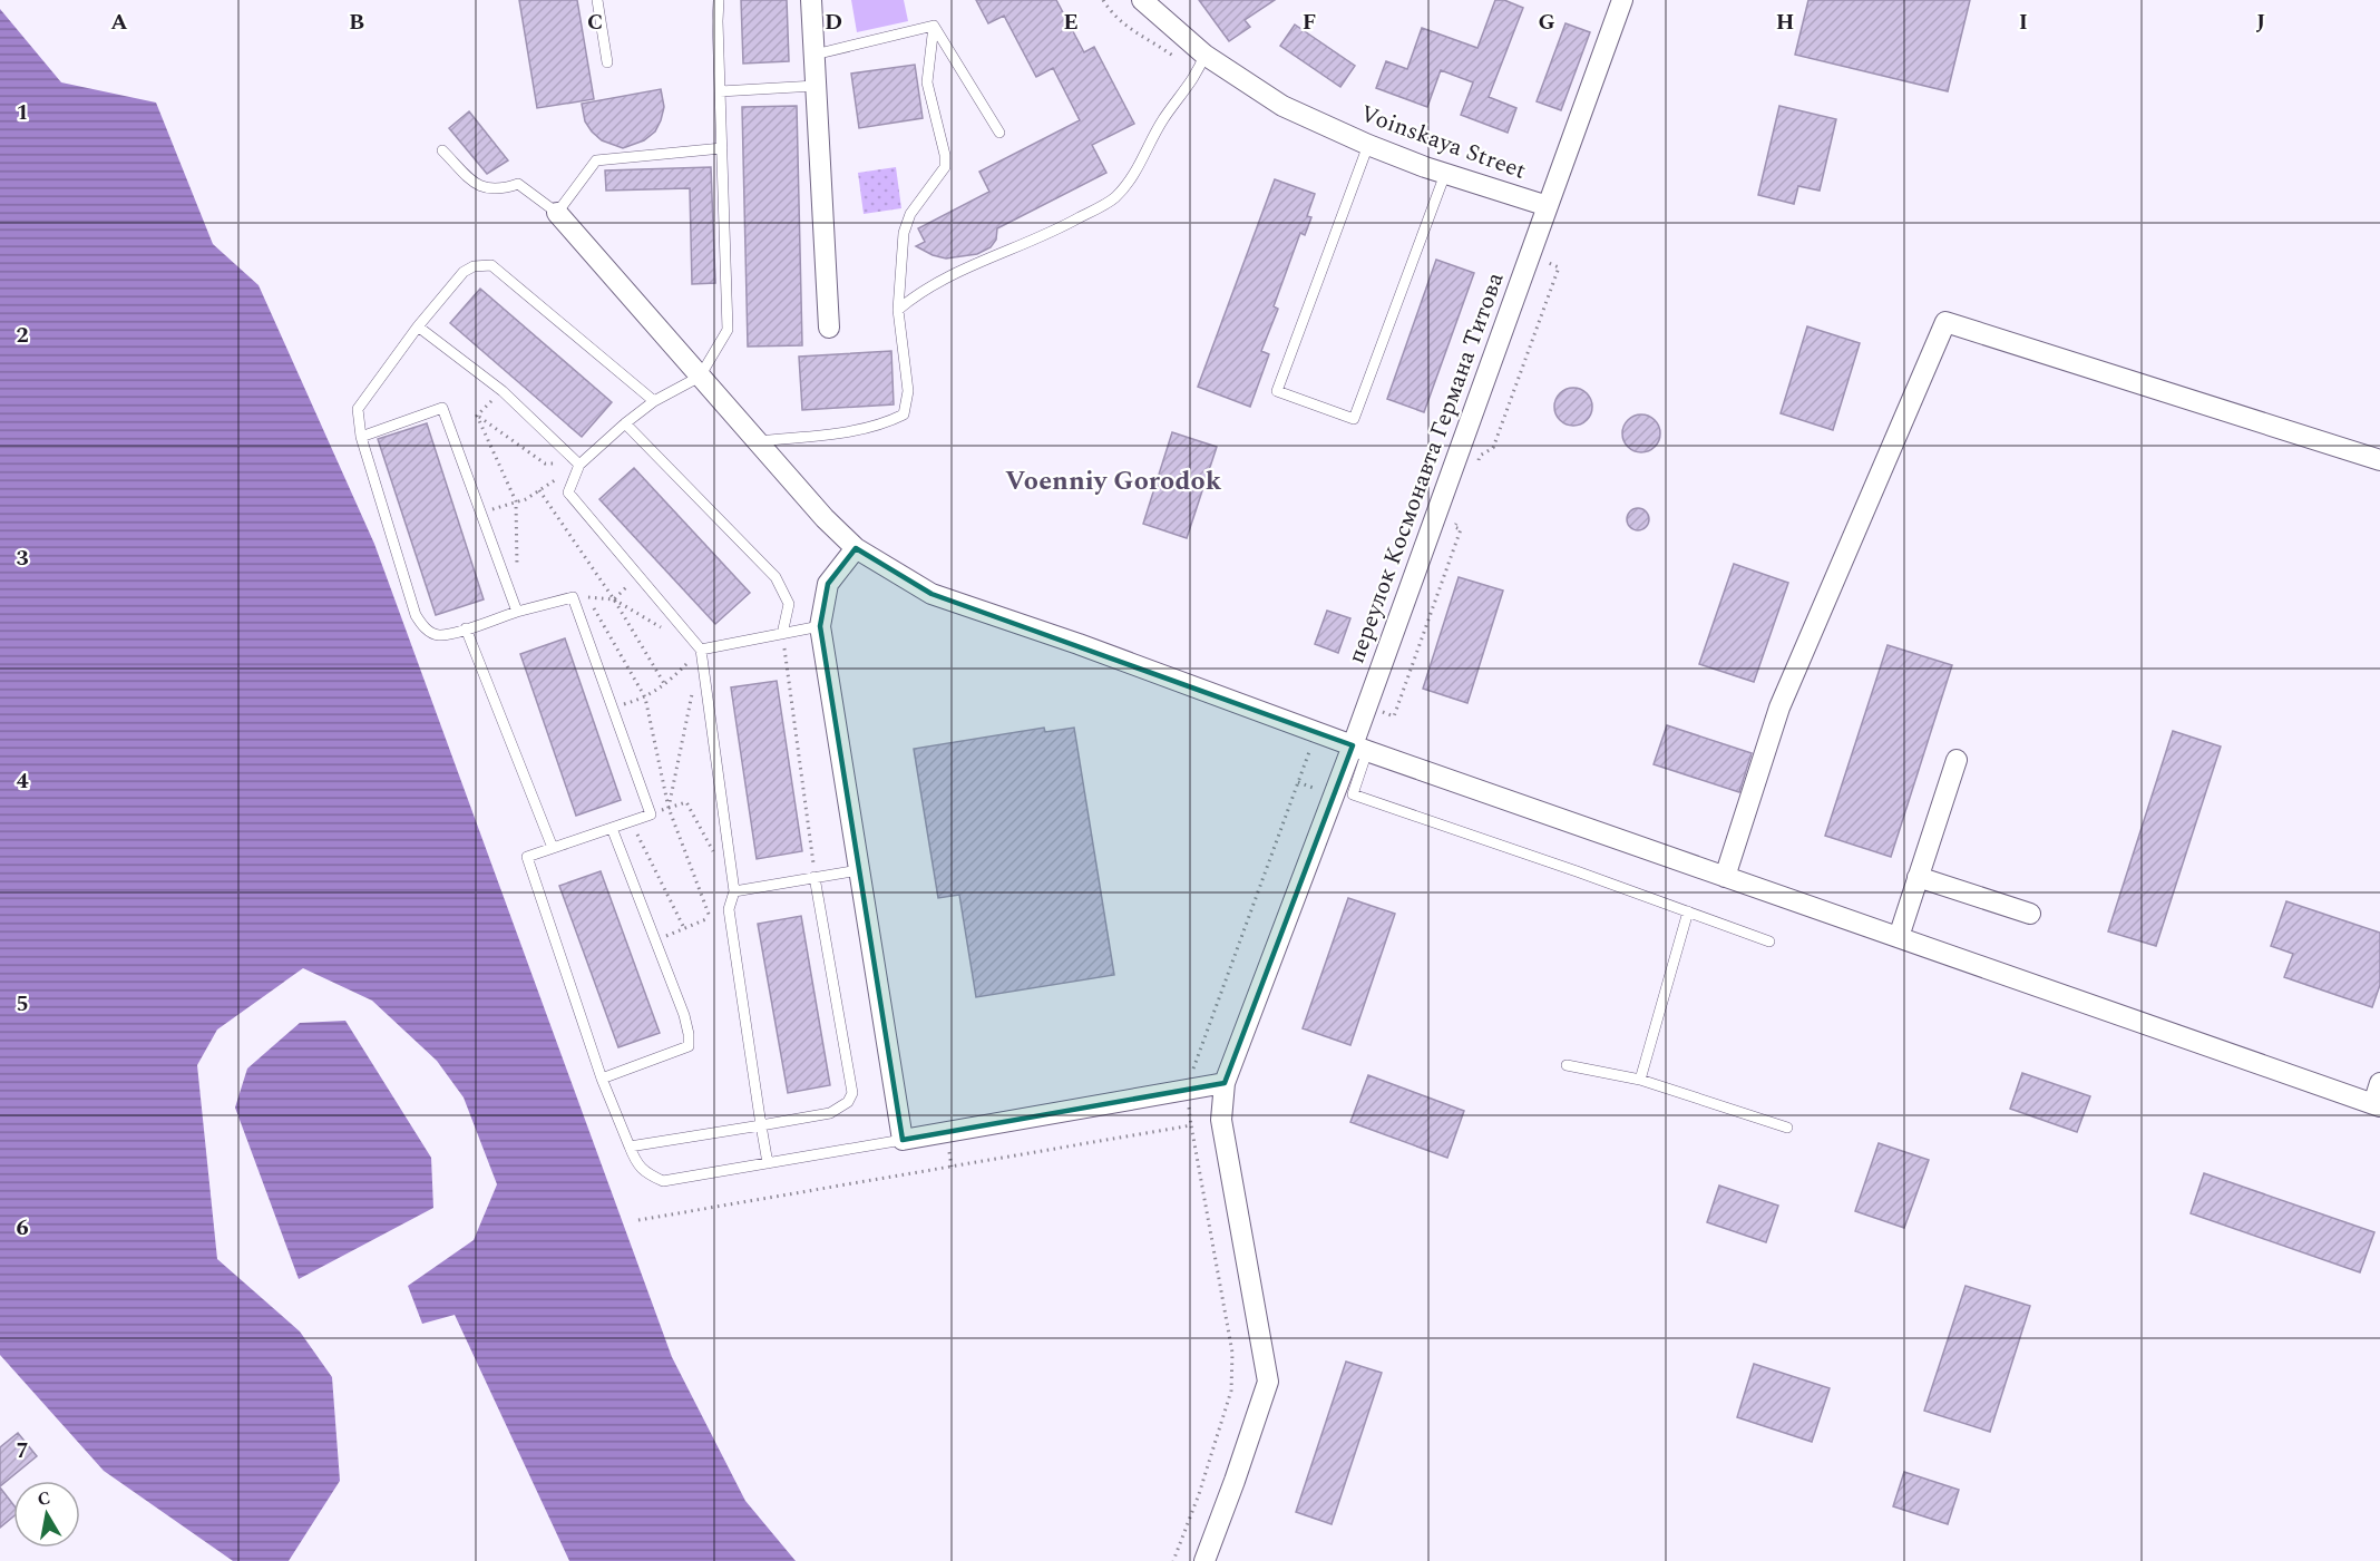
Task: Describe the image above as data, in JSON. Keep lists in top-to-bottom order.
{
  "streets": {
    "street": ["Voinskaya Street", "переулок Космонавта Германа Титова"]
  },
  "crossings": [
    ["Voinskaya Street", "переулок Космонавта Германа Титова"]
  ],
  "districts": ["Voenniy Gorodok"],
  "north": "top",
  "grid": {
    "columns": [
      "A",
      "B",
      "C",
      "D",
      "E",
      "F",
      "G",
      "H",
      "I",
      "J"
    ],
    "rows": [
      "1",
      "2",
      "3",
      "4",
      "5",
      "6",
      "7"
    ]
  }
}
